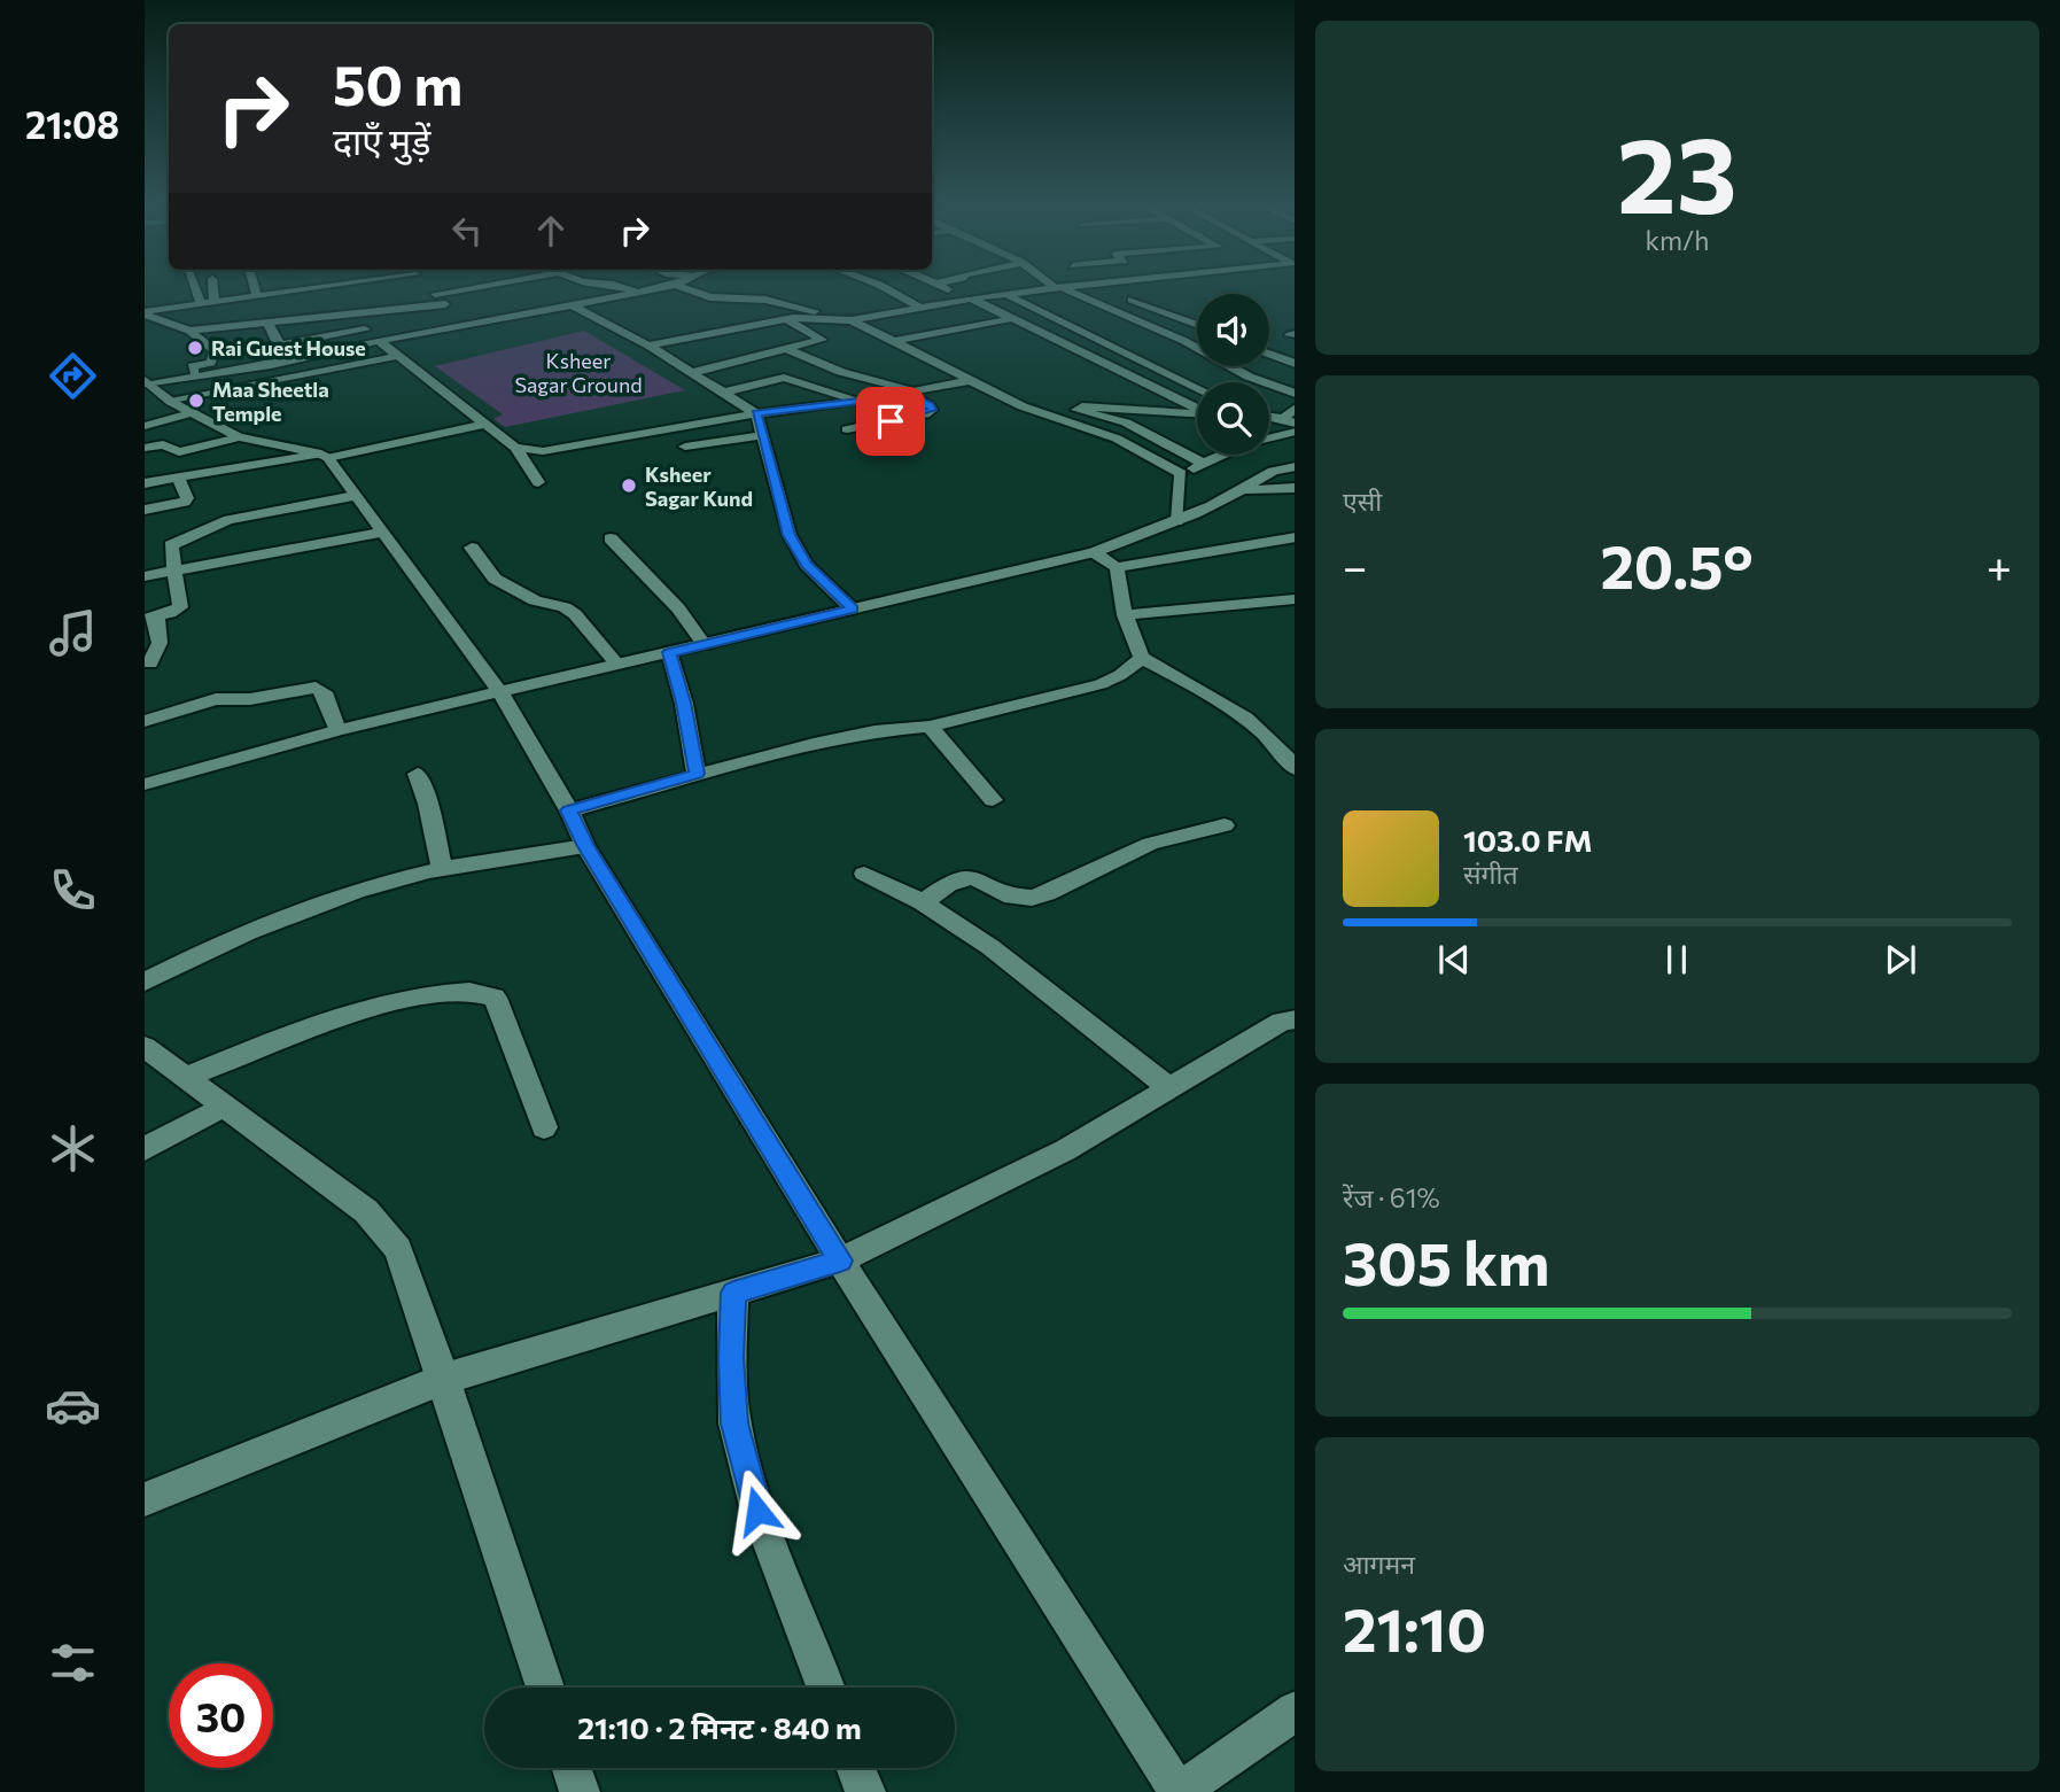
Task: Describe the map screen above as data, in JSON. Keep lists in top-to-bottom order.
{
  "parks": ["Ksheer Sagar Ground"],
  "places": ["Rai Guest House", "Maa Sheetla Temple", "Ksheer Sagar Kund"],
  "page": {
    "tabs": "21:08",
    "tile": [
      ["23", "km/h"],
      "एसी",
      ["रेंज · 61%", "305 km"],
      ["आगमन", "21:10"]
    ],
    "turn": ["50 m", "दाएँ मुड़ें"],
    "heat": ["−", "20.5°", "+"],
    "song": ["103.0 FM", "संगीत"],
    "limit": "30",
    "trip": "21:10 · 2 मिनट · 840 m"
  }
}
